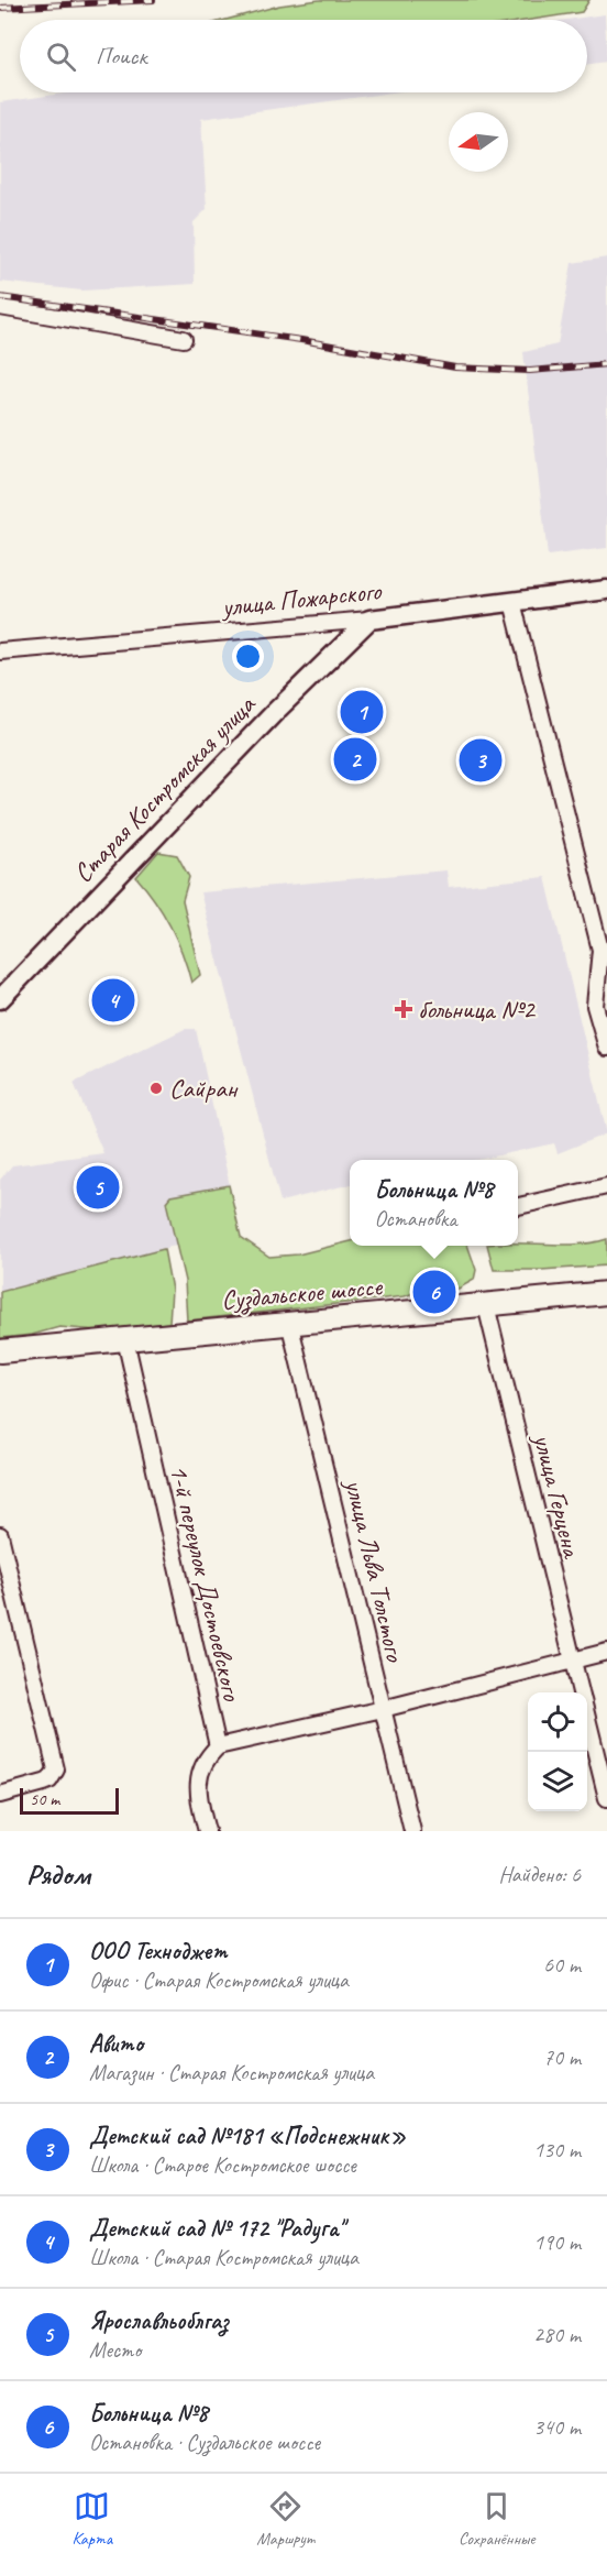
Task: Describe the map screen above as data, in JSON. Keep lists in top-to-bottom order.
{
  "streets": {
    "main road": ["Суздальское шоссе"],
    "street": [
      "улица Пожарского",
      "Старая Костромская улица",
      "улица Герцена",
      "улица Льва Толстого",
      "1-й переулок Достоевского"
    ]
  },
  "crossings": [
    ["улица Пожарского", "Старая Костромская улица"],
    ["Суздальское шоссе", "улица Герцена"],
    ["Суздальское шоссе", "улица Льва Толстого"],
    ["Суздальское шоссе", "1-й переулок Достоевского"]
  ],
  "places": {
    "health": ["больница №2"],
    "other": ["Сайран"]
  },
  "scale_bar": "50 m",
  "north": "left",
  "page": {
    "search": "Поиск",
    "pins": [
      "1",
      "2",
      "3",
      "4",
      "5",
      "6"
    ],
    "popup": ["Больница №8", "Остановка"],
    "scale": "50 m",
    "heading": ["Рядом", "Найдено: 6"],
    "list": [
      {
        "mark": "1",
        "name": "ООО Техноджет",
        "note": "Офис · Старая Костромская улица",
        "value": "60 m"
      },
      {
        "mark": "2",
        "name": "Авито",
        "note": "Магазин · Старая Костромская улица",
        "value": "70 m"
      },
      {
        "mark": "3",
        "name": "Детский сад №181 «Подснежник»",
        "note": "Школа · Старое Костромское шоссе",
        "value": "130 m"
      },
      {
        "mark": "4",
        "name": "Детский сад № 172 \"Радуга\"",
        "note": "Школа · Старая Костромская улица",
        "value": "190 m"
      },
      {
        "mark": "5",
        "name": "Ярославльоблгаз",
        "note": "Место",
        "value": "280 m"
      },
      {
        "mark": "6",
        "name": "Больница №8",
        "note": "Остановка · Суздальское шоссе",
        "value": "340 m"
      }
    ],
    "nav": ["Карта", "Маршрут", "Сохранённые"]
  }
}
